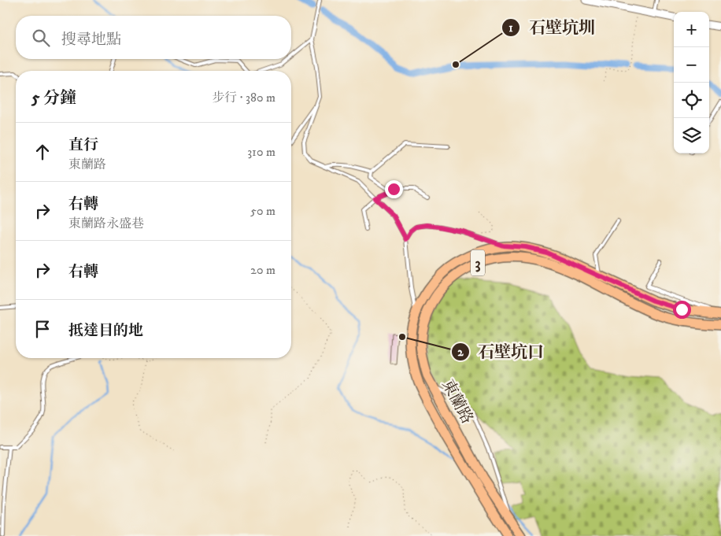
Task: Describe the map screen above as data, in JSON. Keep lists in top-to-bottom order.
{
  "streets": {
    "main road": ["3", "東蘭路"]
  },
  "places": ["石壁坑圳", "石壁坑口"],
  "page": {
    "map_buttons": ["+", "−"],
    "search": "搜尋地點",
    "heading": ["5 分鐘", "步行 · 380 m"],
    "list": [
      ["直行", "東蘭路", "310 m"],
      ["右轉", "東蘭路永盛巷", "50 m"],
      ["右轉", "20 m"],
      "抵達目的地"
    ]
  }
}
